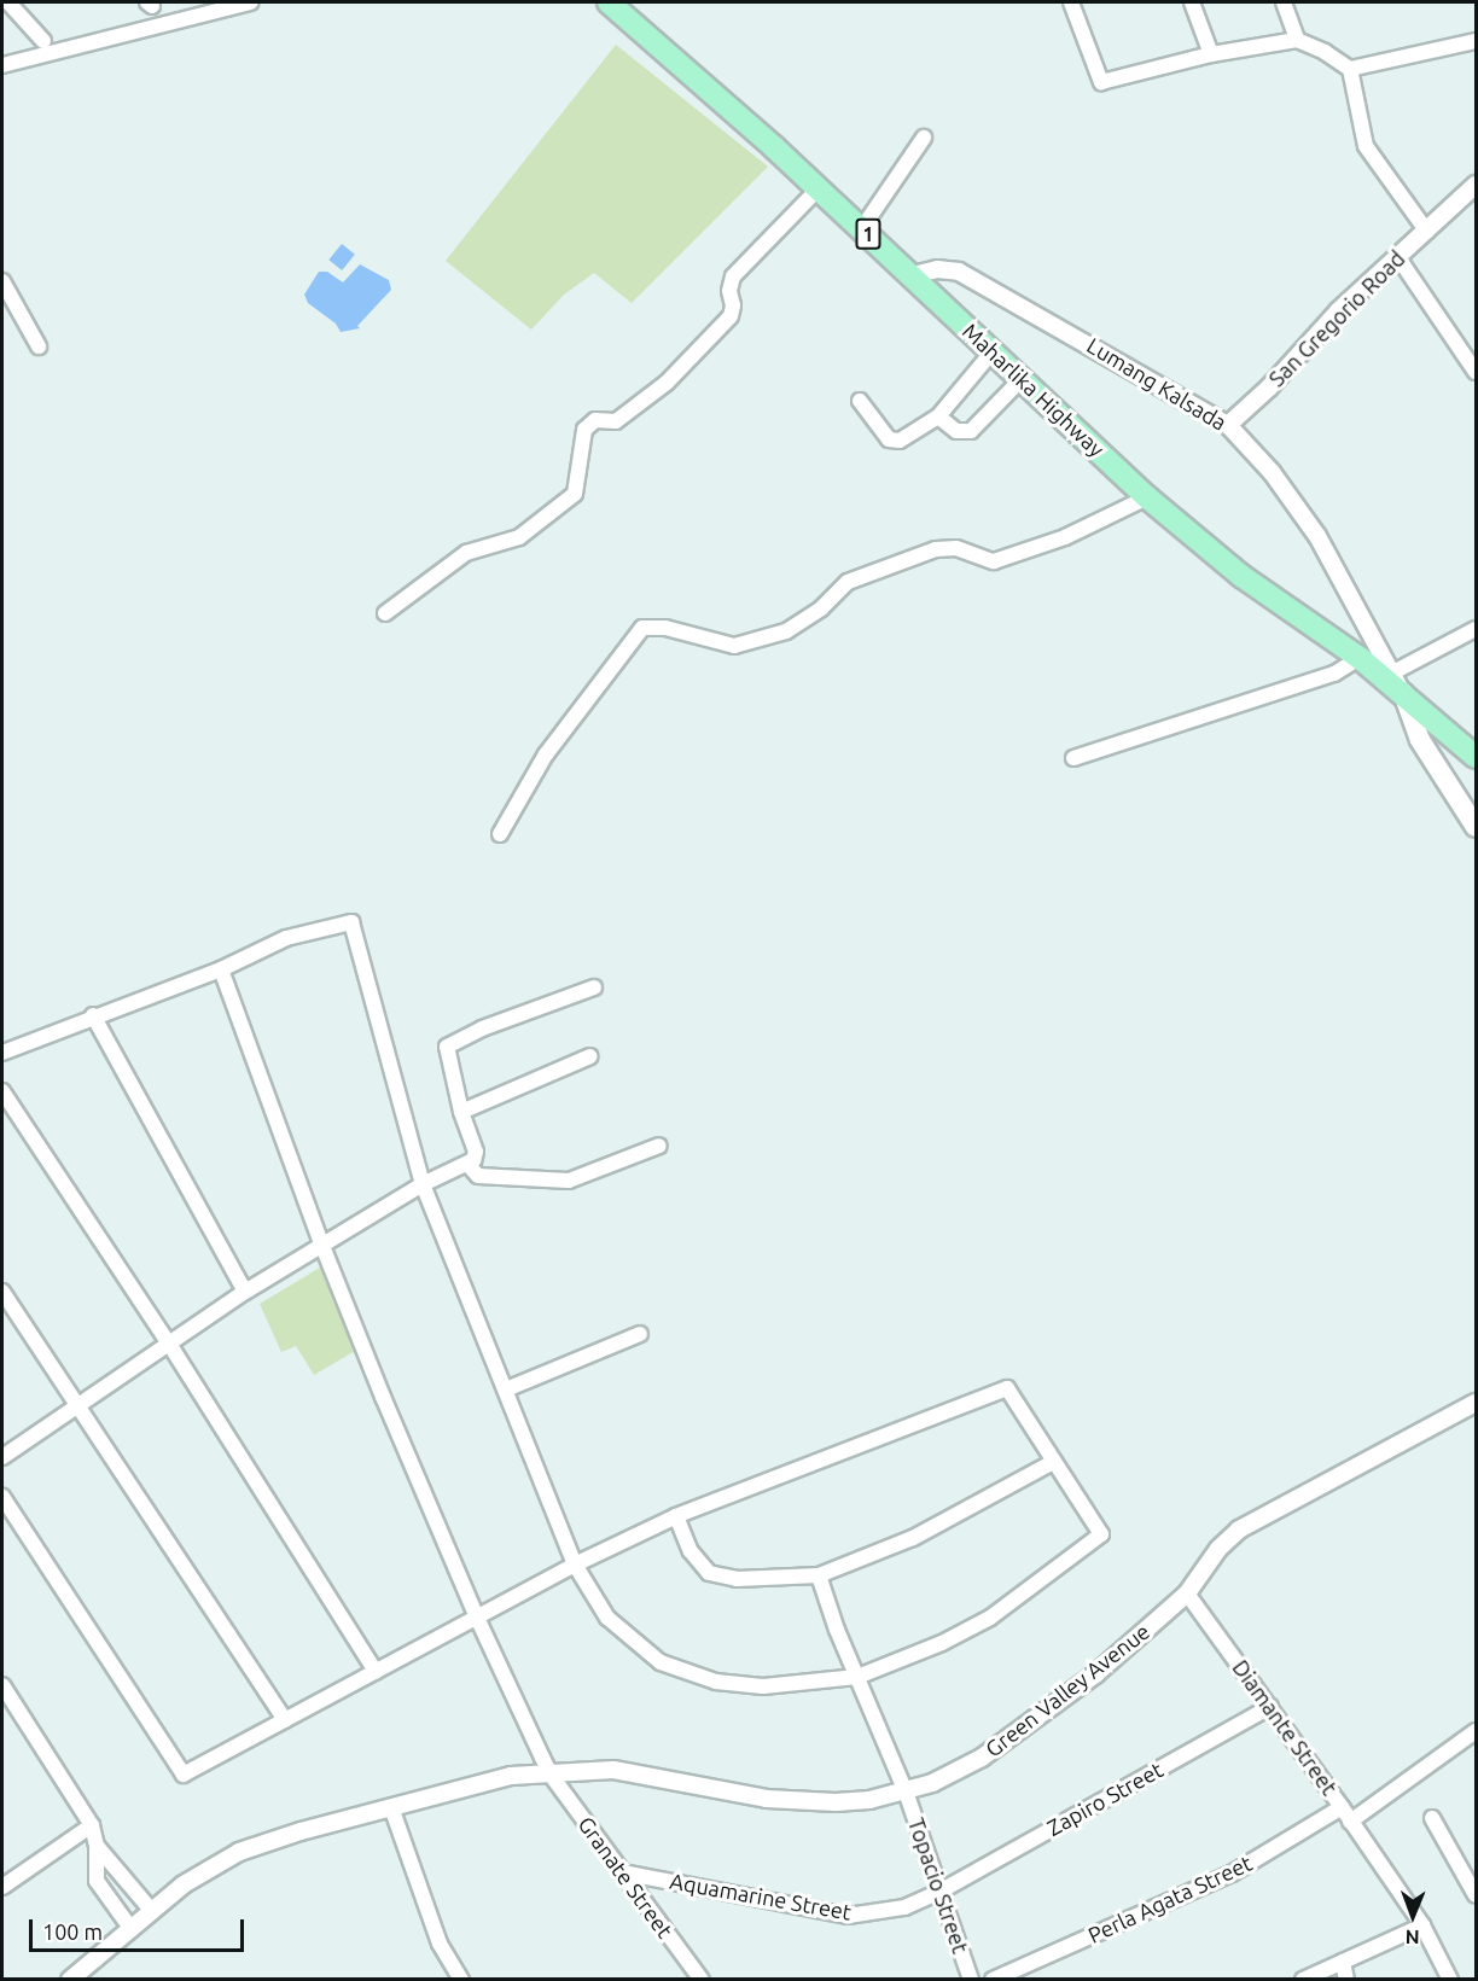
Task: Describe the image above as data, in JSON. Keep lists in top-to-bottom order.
{
  "streets": {
    "main road": ["1", "Maharlika Highway"],
    "street": [
      "San Gregorio Road",
      "Lumang Kalsada",
      "Green Valley Avenue",
      "Diamante Street",
      "Zapiro Street",
      "Granate Street",
      "Topacio Street",
      "Aquamarine Street",
      "Perla Agata Street"
    ]
  },
  "crossings": [
    ["San Gregorio Road", "Lumang Kalsada"],
    ["Lumang Kalsada", "Maharlika Highway"],
    ["Green Valley Avenue", "Diamante Street"],
    ["Green Valley Avenue", "Granate Street"],
    ["Green Valley Avenue", "Topacio Street"],
    ["Diamante Street", "Zapiro Street"],
    ["Diamante Street", "Perla Agata Street"],
    ["Zapiro Street", "Topacio Street"],
    ["Zapiro Street", "Aquamarine Street"],
    ["Granate Street", "Aquamarine Street"],
    ["Topacio Street", "Aquamarine Street"]
  ],
  "scale_bar": "100 m",
  "north": "bottom"
}
